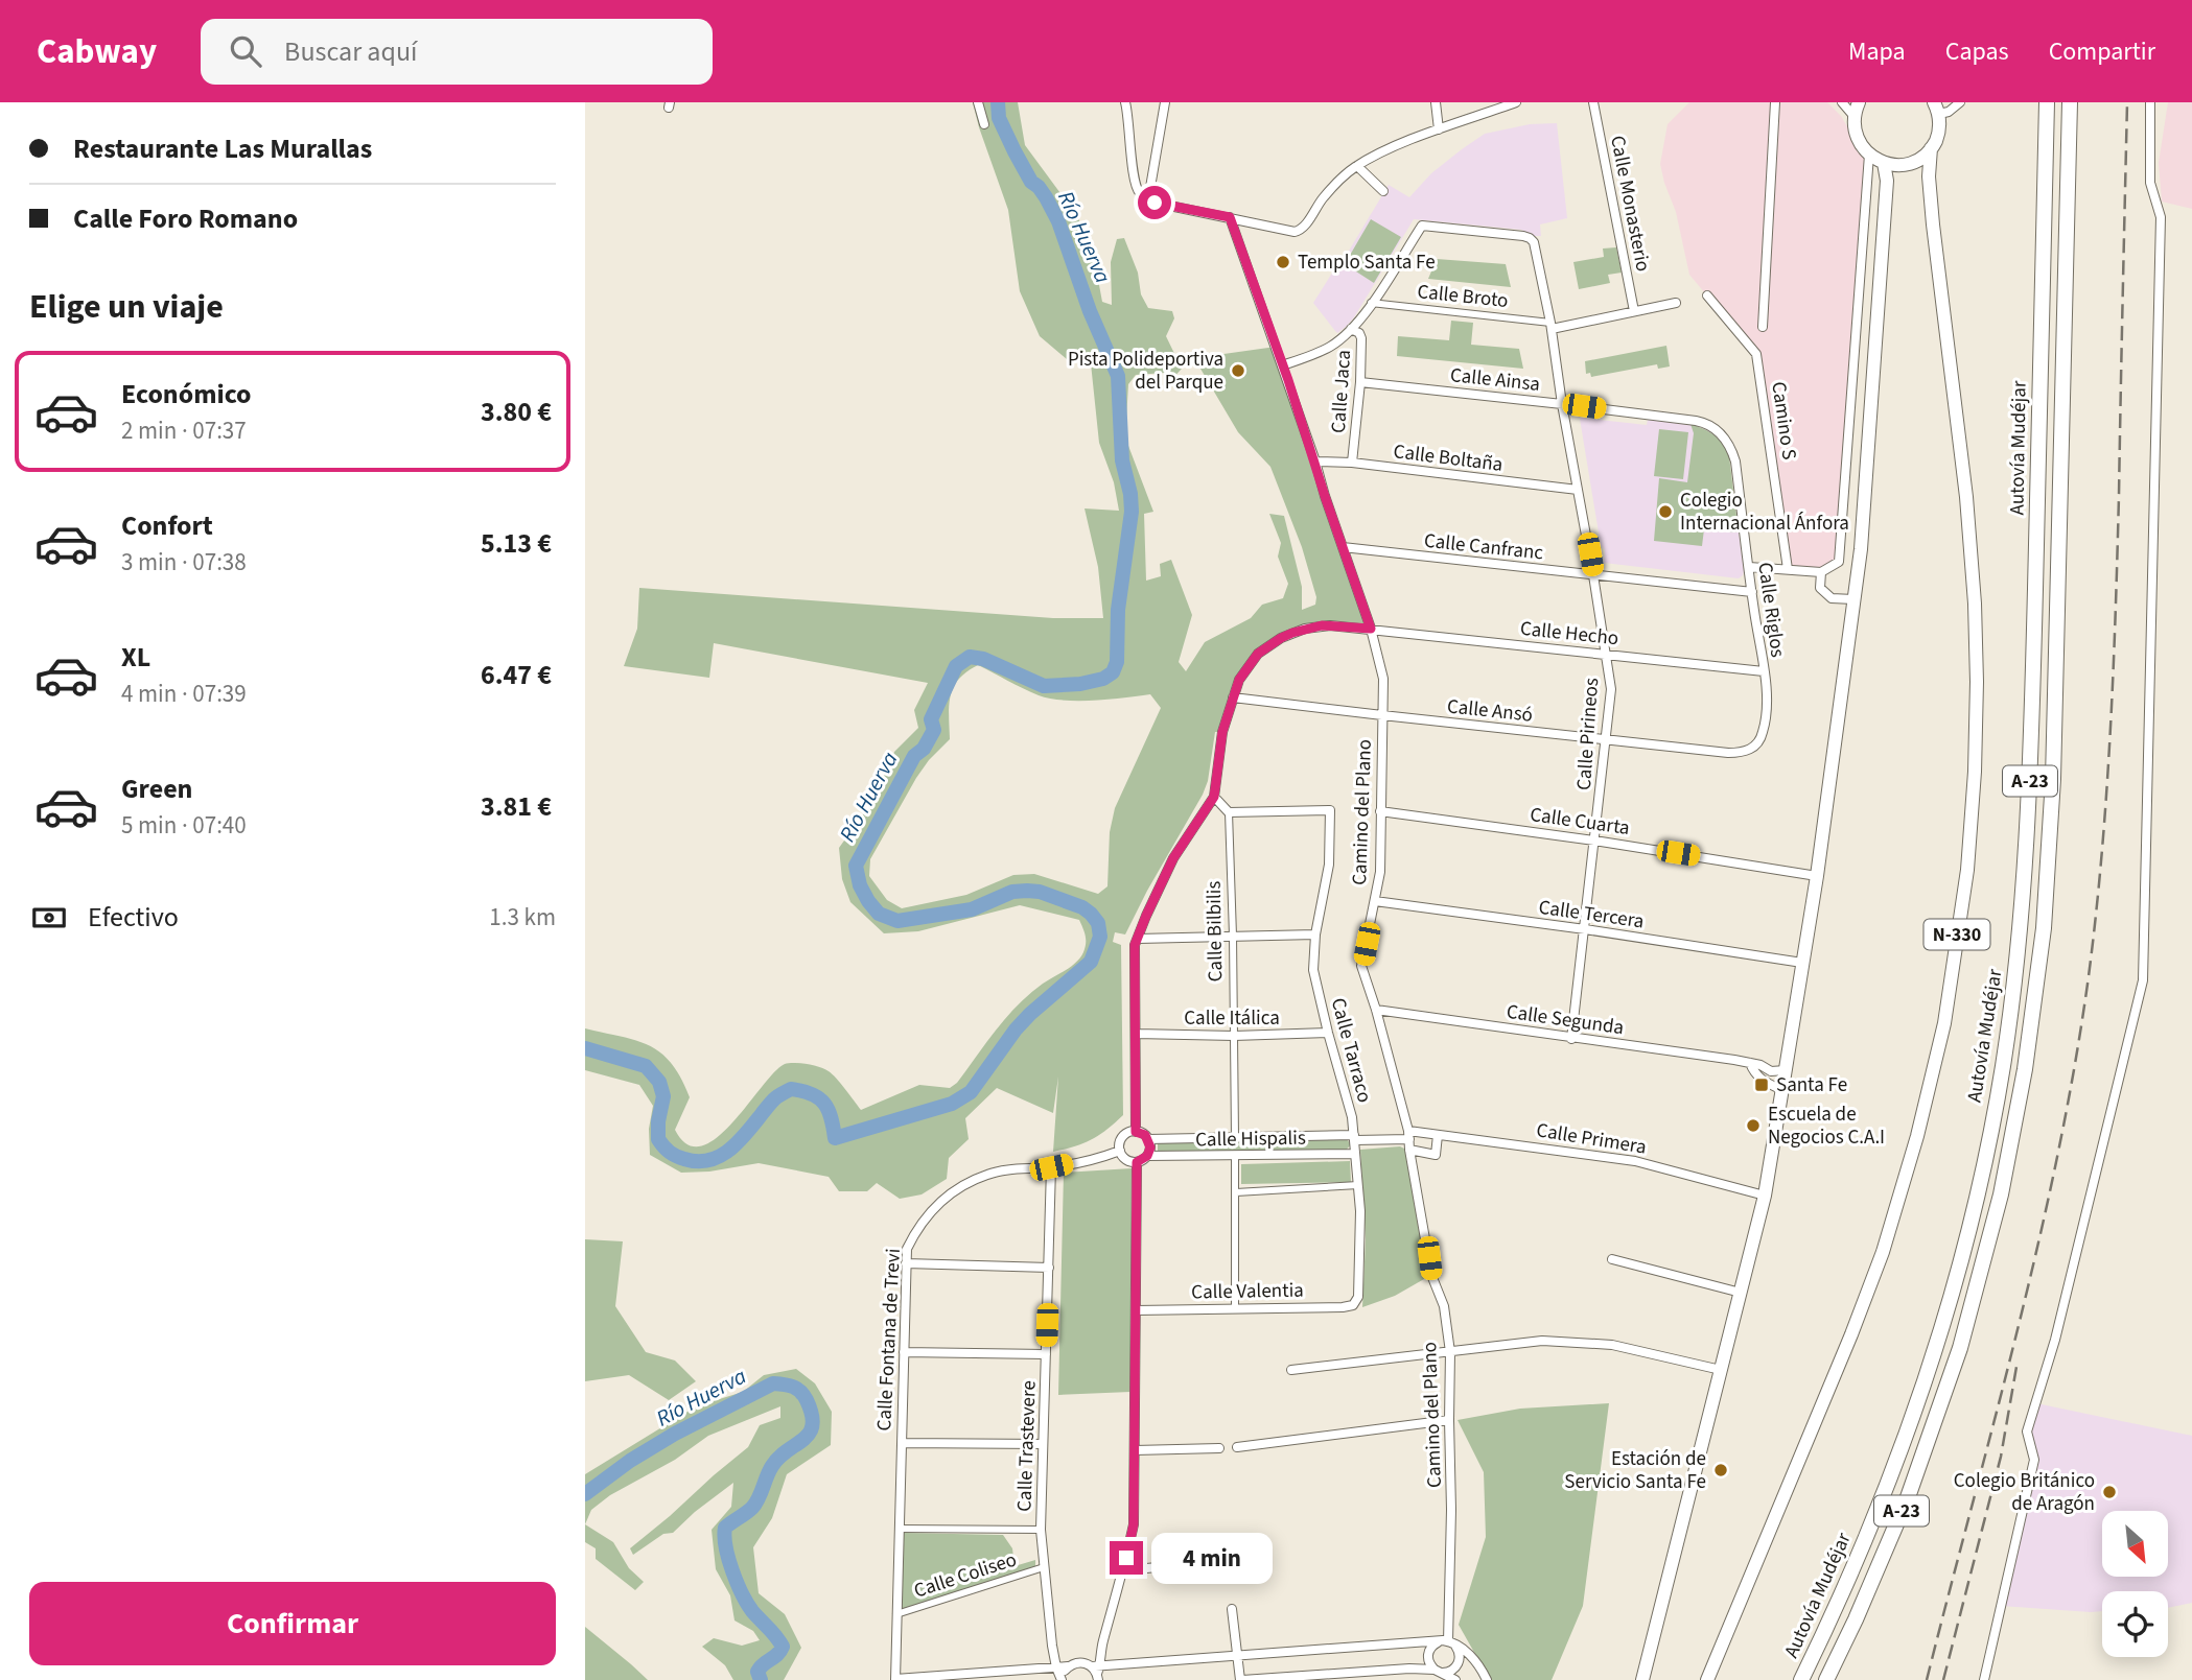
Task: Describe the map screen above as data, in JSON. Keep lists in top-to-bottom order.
{
  "streets": {
    "highway": ["Autovía Mudéjar", "A-23", "N-330"],
    "street": [
      "Calle Monasterio",
      "Calle Broto",
      "Calle Ainsa",
      "Calle Jaca",
      "Camino S",
      "Calle Boltaña",
      "Calle Canfranc",
      "Calle Riglos",
      "Calle Hecho",
      "Calle Ansó",
      "Calle Pirineos",
      "Camino del Plano",
      "Calle Cuarta",
      "Calle Tercera",
      "Calle Bilbilis",
      "Calle Itálica",
      "Calle Segunda",
      "Calle Tarraco",
      "Calle Hispalis",
      "Calle Primera",
      "Calle Valentia",
      "Calle Fontana de Trevi",
      "Calle Trastevere",
      "Calle Coliseo"
    ]
  },
  "crossings": [
    ["Calle Broto", "Calle Jaca"],
    ["Calle Broto", "Calle Pirineos"],
    ["Calle Ainsa", "Calle Jaca"],
    ["Calle Ainsa", "Calle Riglos"],
    ["Calle Ainsa", "Calle Pirineos"],
    ["Calle Jaca", "Calle Boltaña"],
    ["Calle Jaca", "Calle Pirineos"],
    ["Calle Jaca", "Camino del Plano"],
    ["Calle Boltaña", "Calle Pirineos"],
    ["Calle Boltaña", "Camino del Plano"],
    ["Calle Canfranc", "Calle Riglos"],
    ["Calle Canfranc", "Calle Pirineos"],
    ["Calle Canfranc", "Camino del Plano"],
    ["Calle Riglos", "Calle Hecho"],
    ["Calle Riglos", "Calle Ansó"],
    ["Calle Hecho", "Calle Ansó"],
    ["Calle Hecho", "Calle Pirineos"],
    ["Calle Hecho", "Camino del Plano"],
    ["Calle Ansó", "Calle Pirineos"],
    ["Calle Ansó", "Camino del Plano"],
    ["Calle Pirineos", "Calle Cuarta"],
    ["Calle Pirineos", "Calle Tercera"],
    ["Calle Pirineos", "Calle Segunda"],
    ["Camino del Plano", "Calle Cuarta"],
    ["Camino del Plano", "Calle Tercera"],
    ["Camino del Plano", "Calle Segunda"],
    ["Camino del Plano", "Calle Hispalis"],
    ["Camino del Plano", "Calle Primera"],
    ["Calle Bilbilis", "Calle Itálica"],
    ["Calle Bilbilis", "Calle Tarraco"],
    ["Calle Bilbilis", "Calle Hispalis"],
    ["Calle Itálica", "Calle Tarraco"],
    ["Calle Tarraco", "Calle Hispalis"],
    ["Calle Tarraco", "Calle Valentia"],
    ["Calle Hispalis", "Calle Primera"],
    ["Calle Hispalis", "Calle Fontana de Trevi"],
    ["Calle Fontana de Trevi", "Calle Trastevere"],
    ["Calle Fontana de Trevi", "Calle Coliseo"],
    ["Calle Trastevere", "Calle Coliseo"]
  ],
  "water": ["Río Huerva"],
  "places": {
    "other": [
      "Templo Santa Fe",
      "Pista Polideportiva del Parque",
      "Colegio Internacional Ánfora",
      "Escuela de Negocios C.A.I",
      "Estación de Servicio Santa Fe",
      "Colegio Británico de Aragón"
    ],
    "transit": ["Santa Fe"]
  },
  "north": "bottom right",
  "page": {
    "header": "Cabway",
    "search": "Buscar aquí",
    "nav": ["Mapa", "Capas", "Compartir"],
    "banner": ["Restaurante Las Murallas", "Calle Foro Romano"],
    "heading": "Elige un viaje",
    "list": [
      {
        "name": "Económico",
        "note": "2 min · 07:37",
        "value": "3.80 €"
      },
      {
        "name": "Confort",
        "note": "3 min · 07:38",
        "value": "5.13 €"
      },
      {
        "name": "XL",
        "note": "4 min · 07:39",
        "value": "6.47 €"
      },
      {
        "name": "Green",
        "note": "5 min · 07:40",
        "value": "3.81 €"
      }
    ],
    "pay": ["Efectivo", "1.3 km"],
    "bubble": "4 min",
    "buttons": "Confirmar"
  }
}
